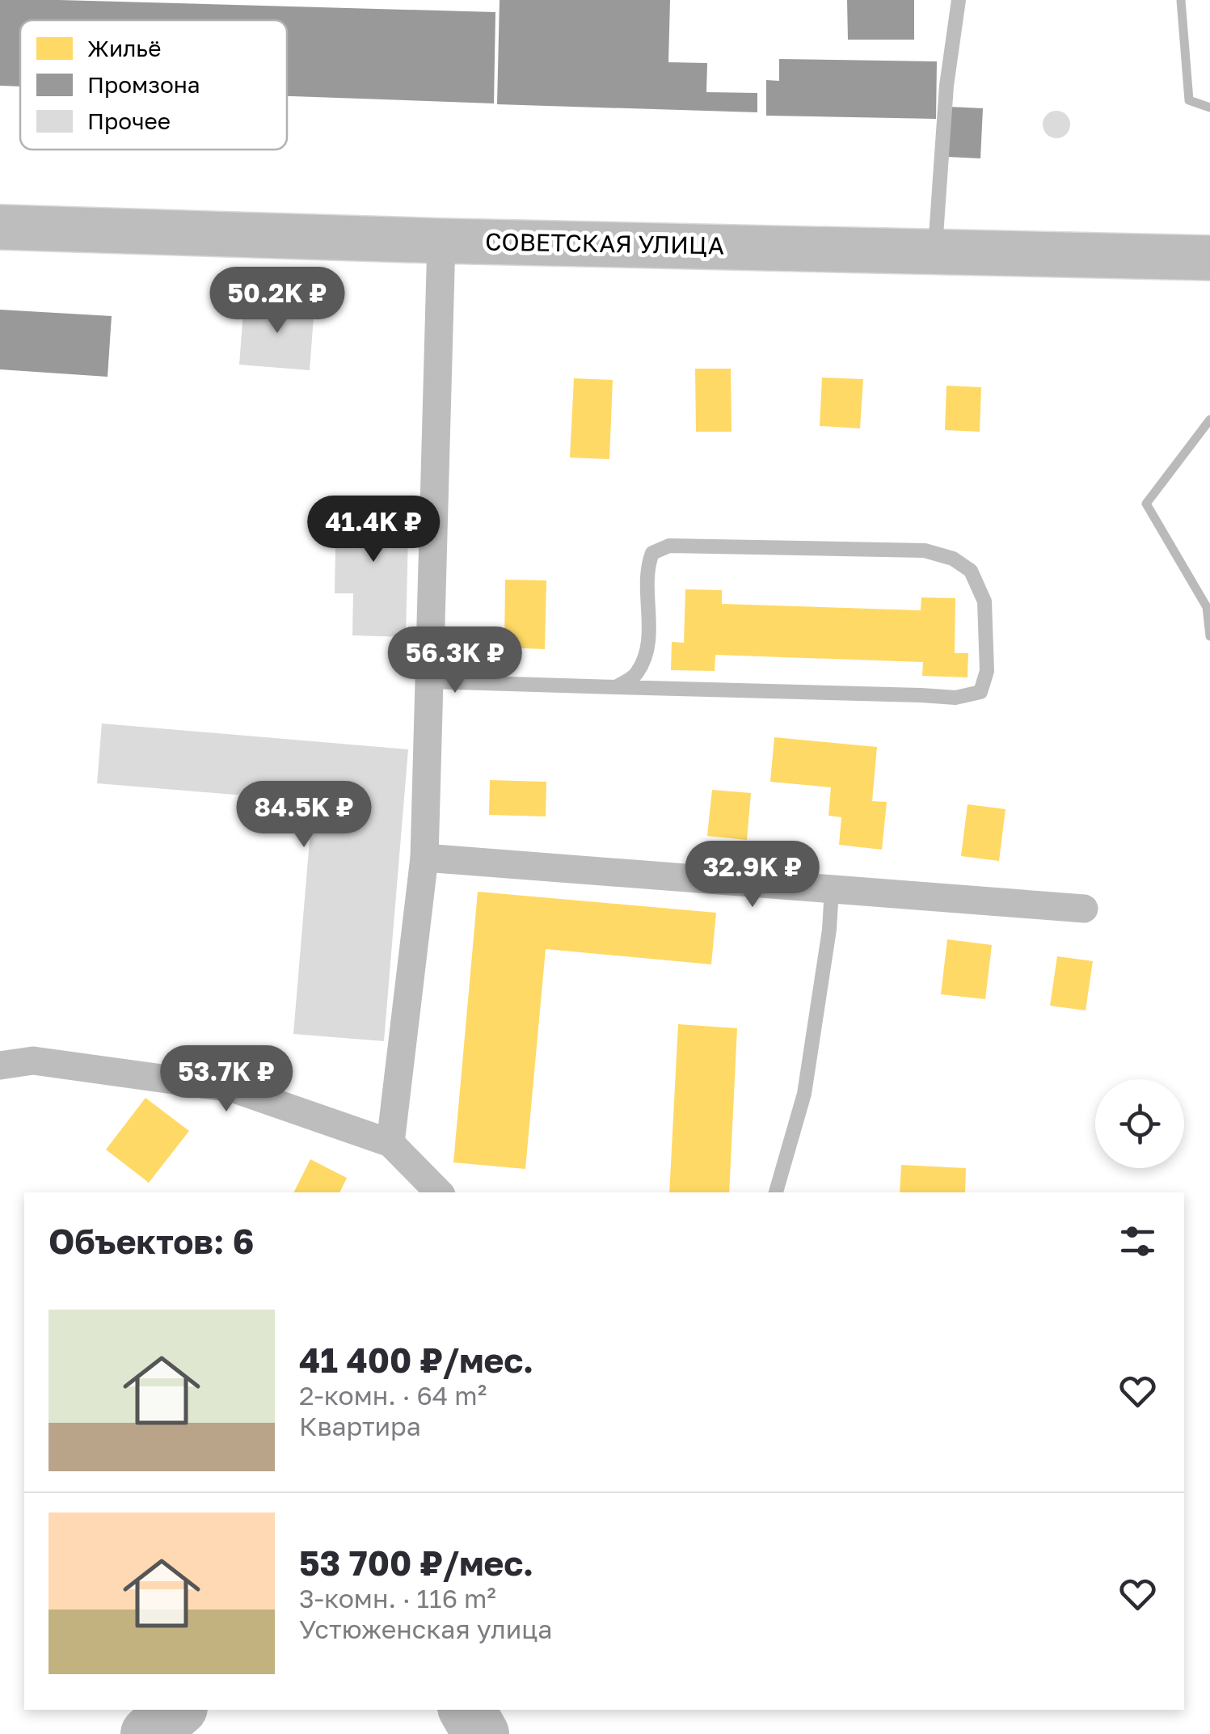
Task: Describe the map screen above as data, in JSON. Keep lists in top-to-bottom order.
{
  "streets": {
    "main road": ["СОВЕТСКАЯ УЛИЦА"]
  },
  "legend": ["Жильё", "Промзона", "Прочее"],
  "page": {
    "price": [
      "50.2K ₽",
      "41.4K ₽",
      "56.3K ₽",
      "84.5K ₽",
      "32.9K ₽",
      "53.7K ₽"
    ],
    "heading": "Объектов: 6",
    "list": [
      {
        "name": "41 400 ₽/мес.",
        "note": "2-комн. · 64 m² · Квартира"
      },
      {
        "name": "53 700 ₽/мес.",
        "note": "3-комн. · 116 m² · Устюженская улица"
      }
    ]
  }
}
